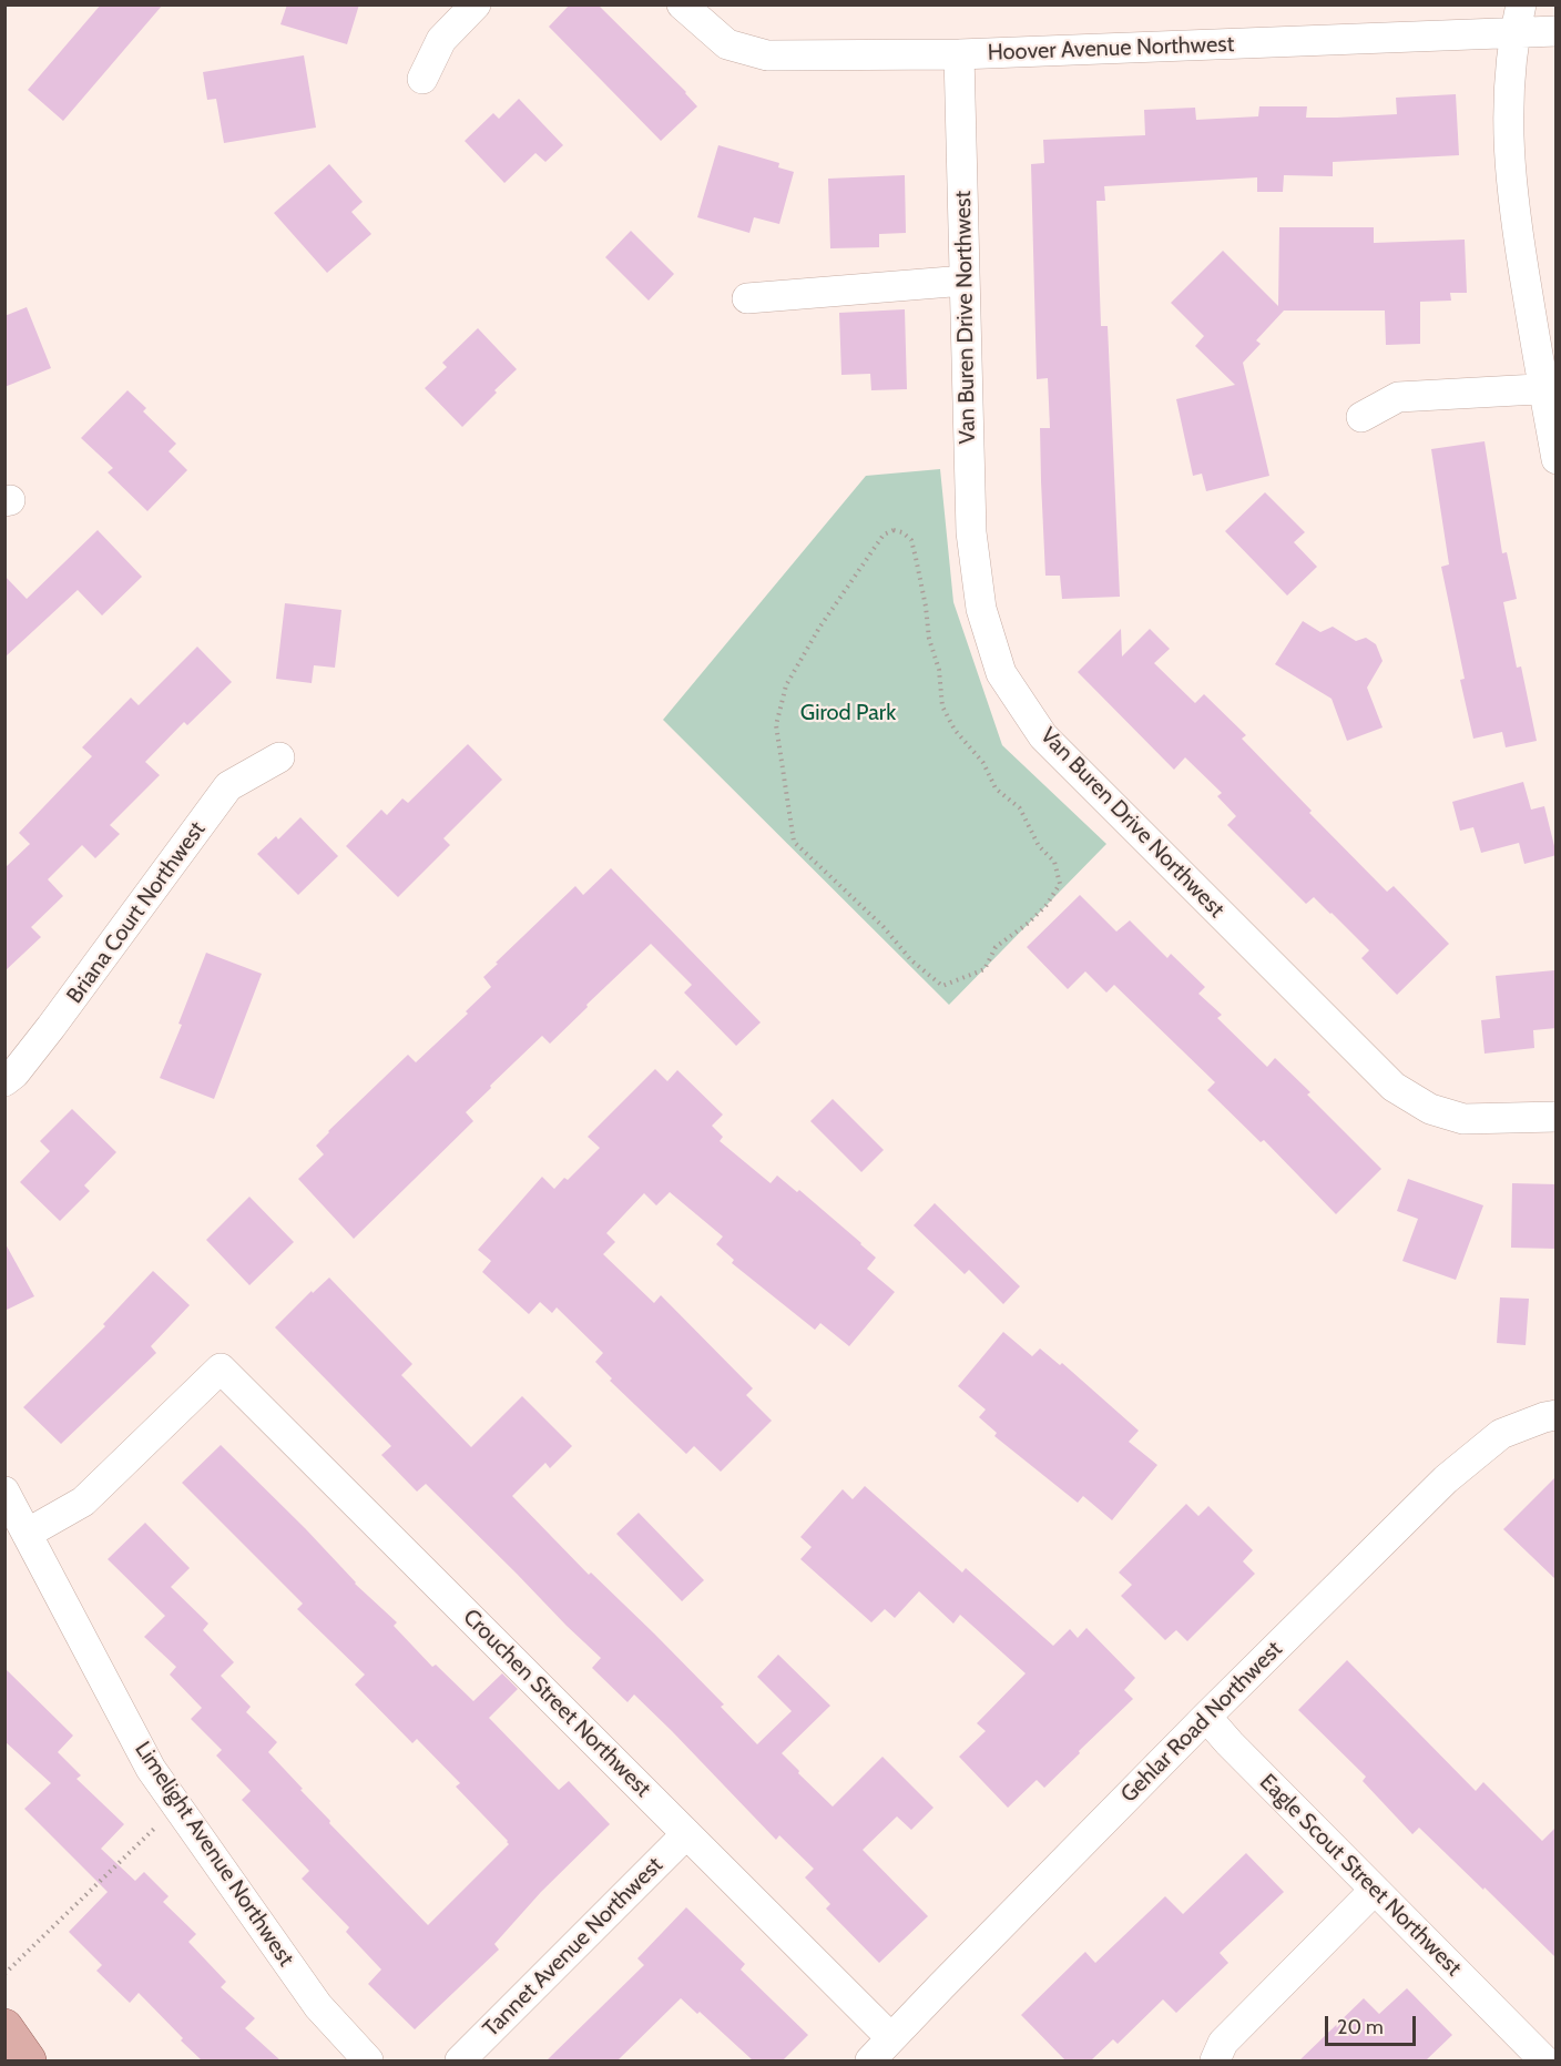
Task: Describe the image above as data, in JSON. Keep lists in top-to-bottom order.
{
  "streets": {
    "street": [
      "Hoover Avenue Northwest",
      "Van Buren Drive Northwest",
      "Briana Court Northwest",
      "Crouchen Street Northwest",
      "Gehlar Road Northwest",
      "Limelight Avenue Northwest",
      "Eagle Scout Street Northwest",
      "Tannet Avenue Northwest"
    ]
  },
  "crossings": [
    ["Hoover Avenue Northwest", "Van Buren Drive Northwest"],
    ["Crouchen Street Northwest", "Gehlar Road Northwest"],
    ["Crouchen Street Northwest", "Limelight Avenue Northwest"],
    ["Crouchen Street Northwest", "Tannet Avenue Northwest"],
    ["Gehlar Road Northwest", "Eagle Scout Street Northwest"]
  ],
  "parks": ["Girod Park"],
  "scale_bar": "20 m"
}
